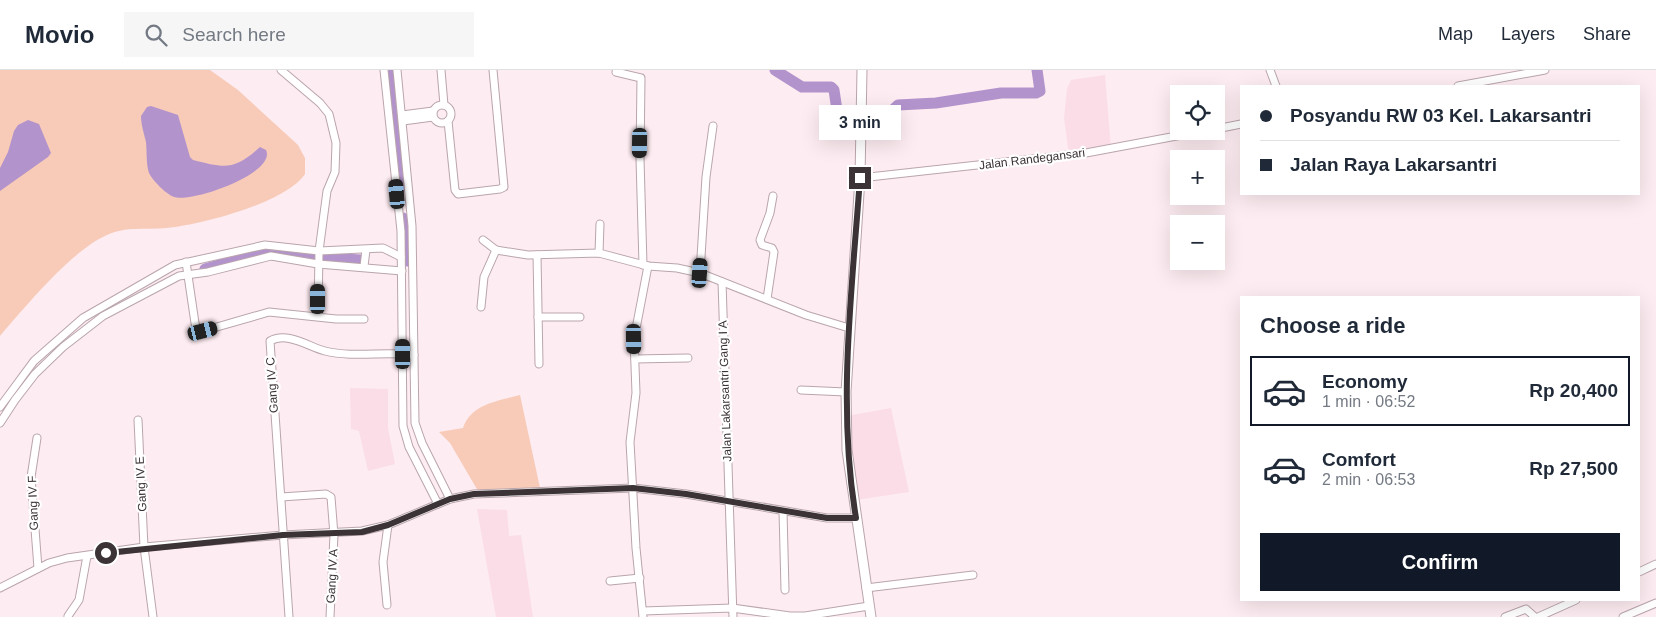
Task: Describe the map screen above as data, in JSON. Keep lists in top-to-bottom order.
{
  "streets": {
    "street": [
      "Jalan Randegansari",
      "Gang IV C",
      "Jalan Lakarsantri Gang I A",
      "Gang IV E",
      "Gang IV F",
      "Gang IV A"
    ]
  },
  "crossings": [
    ["Gang IV C", "Gang IV A"]
  ],
  "page": {
    "header": "Movio",
    "search": "Search here",
    "nav": ["Map", "Layers", "Share"],
    "map_buttons": ["+", "−"],
    "banner": ["Posyandu RW 03 Kel. Lakarsantri", "Jalan Raya Lakarsantri"],
    "bubble": "3 min",
    "heading": "Choose a ride",
    "list": [
      {
        "name": "Economy",
        "note": "1 min · 06:52",
        "value": "Rp 20,400"
      },
      {
        "name": "Comfort",
        "note": "2 min · 06:53",
        "value": "Rp 27,500"
      }
    ],
    "buttons": "Confirm"
  }
}
